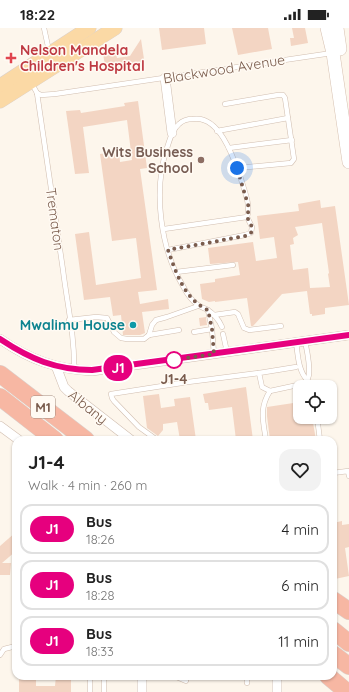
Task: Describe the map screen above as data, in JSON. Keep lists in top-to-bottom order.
{
  "streets": {
    "highway": ["M1"],
    "street": ["Albany"],
    "lane": ["Blackwood Avenue", "Trematon"]
  },
  "crossings": [
    ["Blackwood Avenue", "Trematon"]
  ],
  "places": {
    "health": ["Nelson Mandela Children's Hospital"],
    "other": ["Wits Business School", "Mwalimu House", "J1-4"]
  },
  "lines": ["bus line J1"],
  "page": {
    "status": "18:22",
    "on_map": "J1",
    "heading": ["J1-4", "Walk · 4 min · 260 m"],
    "list": [
      {
        "mark": "J1",
        "name": "Bus",
        "note": "18:26",
        "value": "4 min"
      },
      {
        "mark": "J1",
        "name": "Bus",
        "note": "18:28",
        "value": "6 min"
      },
      {
        "mark": "J1",
        "name": "Bus",
        "note": "18:33",
        "value": "11 min"
      }
    ]
  }
}
